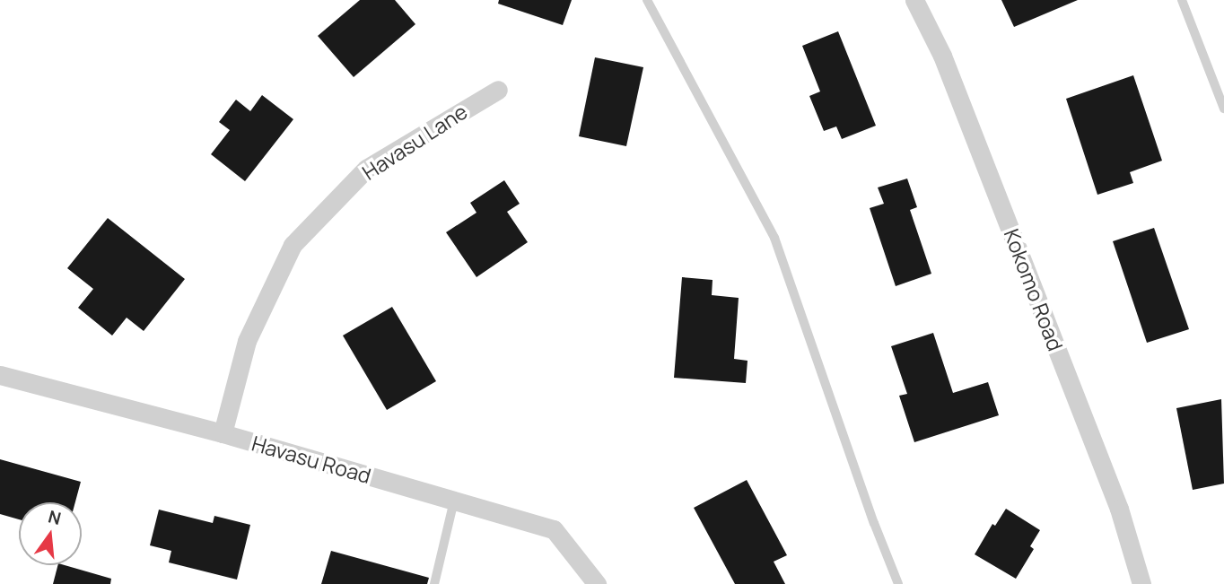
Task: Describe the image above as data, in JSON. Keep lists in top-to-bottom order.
{
  "streets": {
    "street": ["Havasu Lane", "Kokomo Road", "Havasu Road"]
  },
  "crossings": [
    ["Havasu Lane", "Havasu Road"]
  ],
  "north": "top"
}
